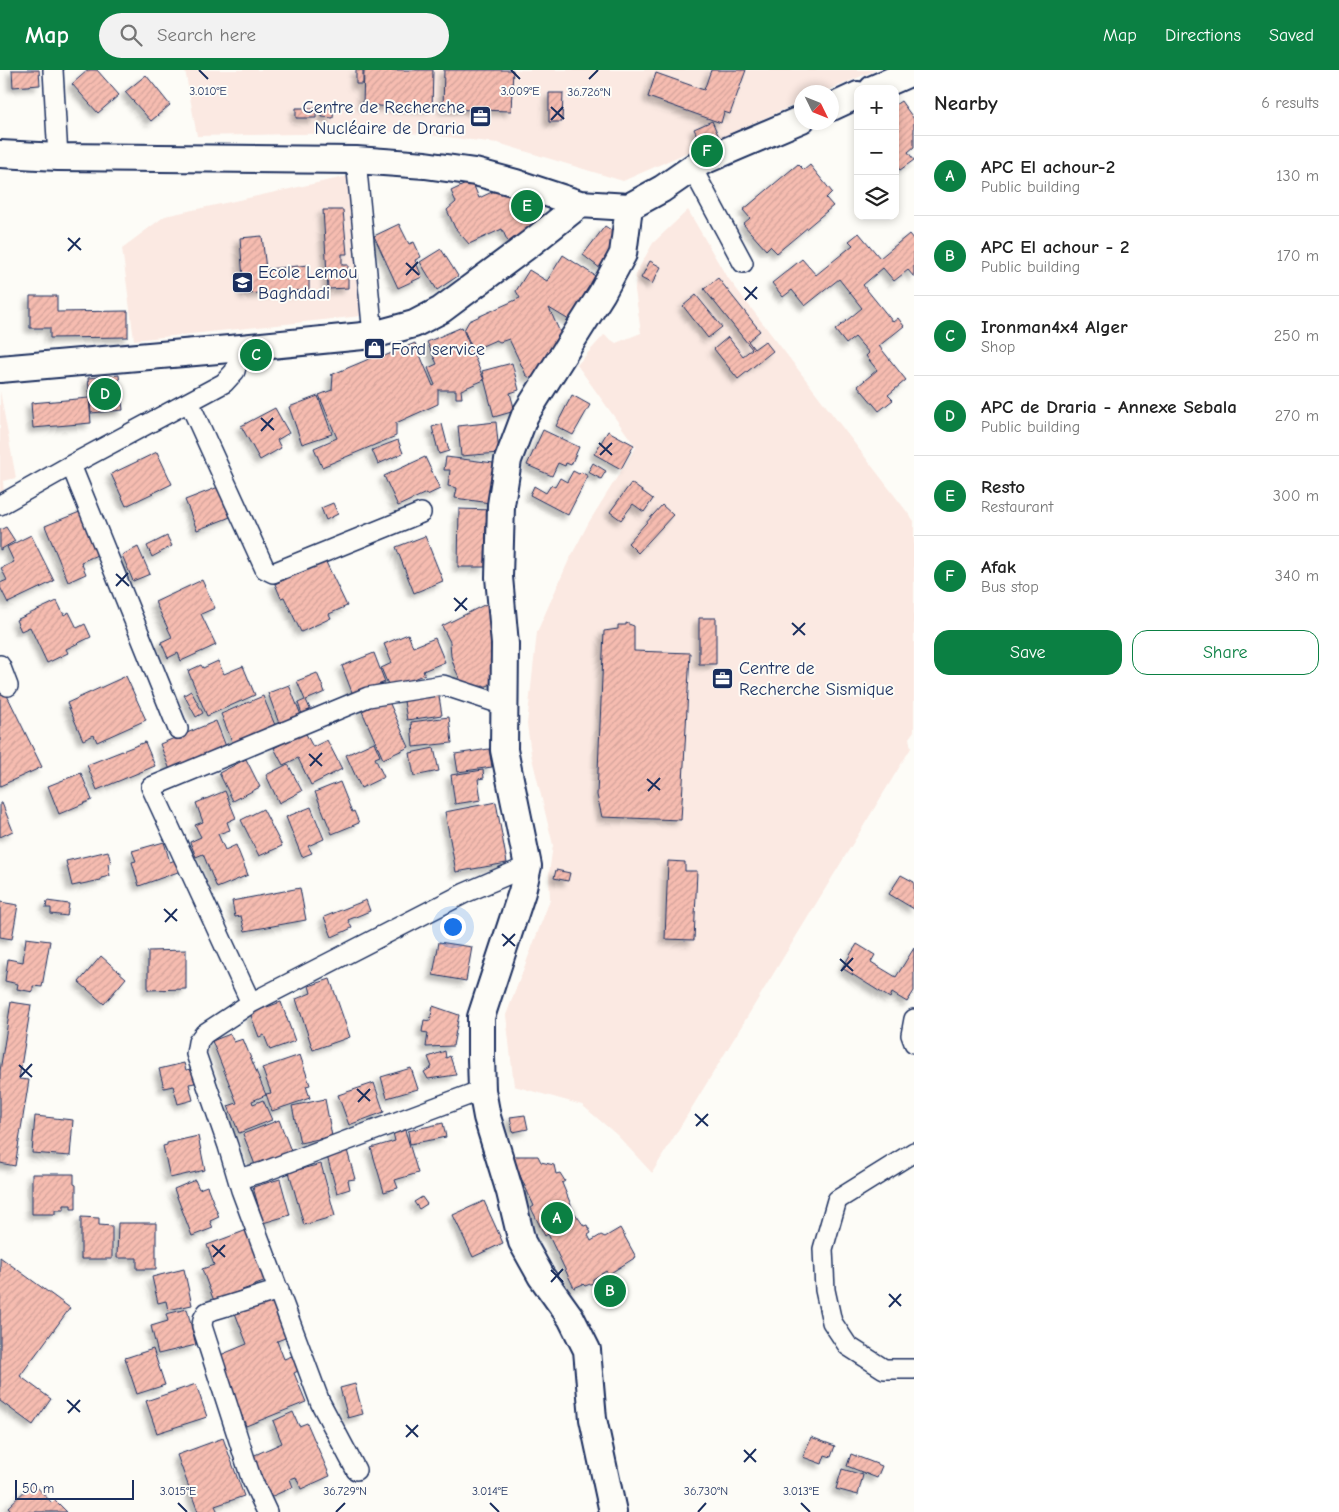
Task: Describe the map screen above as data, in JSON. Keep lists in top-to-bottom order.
{
  "places": {
    "office": ["Centre de Recherche Nucléaire de Draria", "Centre de Recherche Sismique"],
    "school or university": ["Ecole Lemou Baghdadi"],
    "shop": ["Ford service"]
  },
  "scale_bar": "50 m",
  "north": "bottom right",
  "page": {
    "header": "Map",
    "search": "Search here",
    "nav": ["Map", "Directions", "Saved"],
    "heading": ["Nearby", "6 results"],
    "map_buttons": ["+", "−"],
    "pins": [
      "F",
      "E",
      "C",
      "D",
      "A",
      "B"
    ],
    "list": [
      {
        "mark": "A",
        "name": "APC El achour-2",
        "note": "Public building",
        "value": "130 m"
      },
      {
        "mark": "B",
        "name": "APC El achour - 2",
        "note": "Public building",
        "value": "170 m"
      },
      {
        "mark": "C",
        "name": "Ironman4x4 Alger",
        "note": "Shop",
        "value": "250 m"
      },
      {
        "mark": "D",
        "name": "APC de Draria - Annexe Sebala",
        "note": "Public building",
        "value": "270 m"
      },
      {
        "mark": "E",
        "name": "Resto",
        "note": "Restaurant",
        "value": "300 m"
      },
      {
        "mark": "F",
        "name": "Afak",
        "note": "Bus stop",
        "value": "340 m"
      }
    ],
    "buttons": ["Save", "Share"],
    "scale": "50 m"
  },
  "coordinates": [
    "3.009°E",
    "3.010°E",
    "36.726°N",
    "36.729°N",
    "36.730°N",
    "3.015°E",
    "3.014°E",
    "3.013°E"
  ]
}
